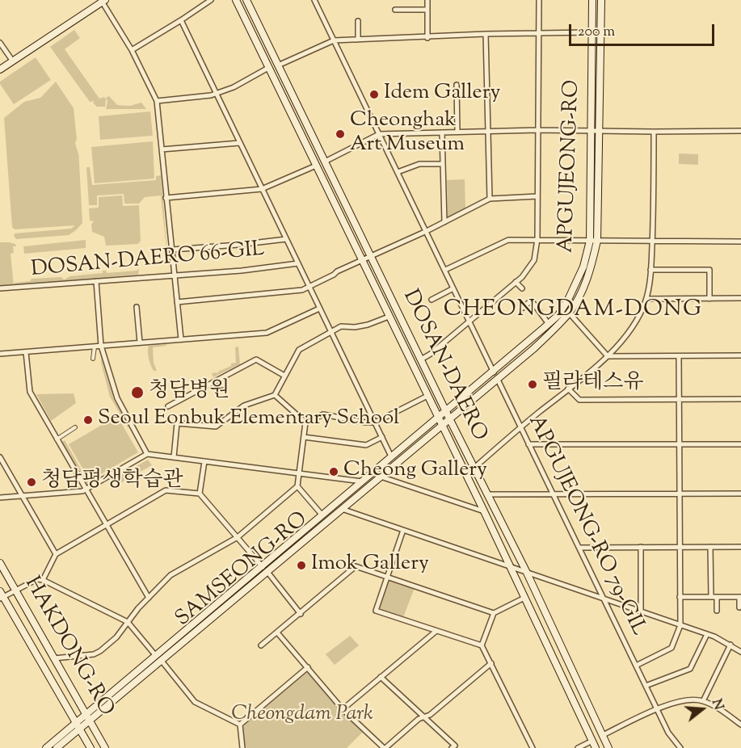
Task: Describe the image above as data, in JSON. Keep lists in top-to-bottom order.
{
  "streets": {
    "main road": [
      "APGUJEONG-RO",
      "DOSAN-DAERO",
      "SAMSEONG-RO",
      "HAKDONG-RO"
    ],
    "street": ["DOSAN-DAERO 66-GIL", "APGUJEONG-RO 79-GIL"]
  },
  "crossings": [
    ["APGUJEONG-RO", "DOSAN-DAERO"],
    ["APGUJEONG-RO", "APGUJEONG-RO 79-GIL"],
    ["APGUJEONG-RO", "SAMSEONG-RO"],
    ["DOSAN-DAERO", "SAMSEONG-RO"],
    ["SAMSEONG-RO", "HAKDONG-RO"]
  ],
  "districts": ["CHEONGDAM-DONG"],
  "parks": ["Cheongdam Park"],
  "places": [
    "Idem Gallery",
    "Cheonghak Art Museum",
    "필라테스유",
    "청담병원",
    "Seoul Eonbuk Elementary School",
    "Cheong Gallery",
    "청담평생학습관",
    "Imok Gallery"
  ],
  "scale_bar": "200 m",
  "north": "right"
}
